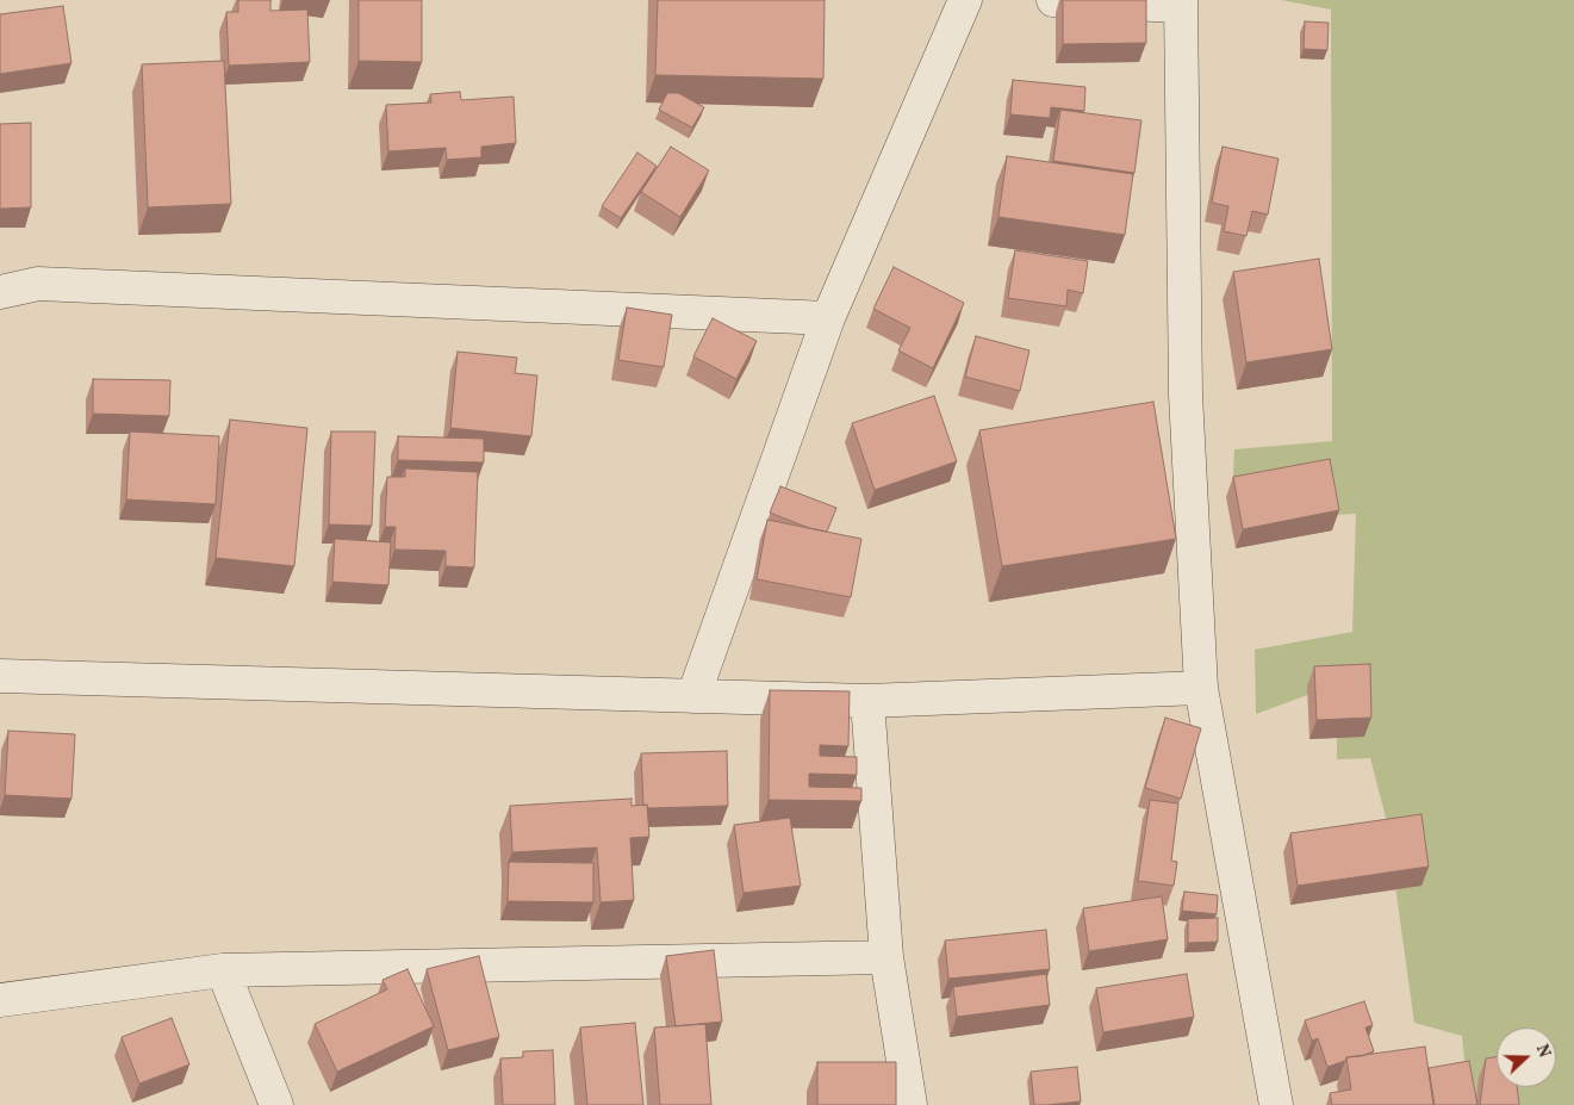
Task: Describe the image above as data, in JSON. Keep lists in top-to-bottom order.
{
  "north": "right"
}
